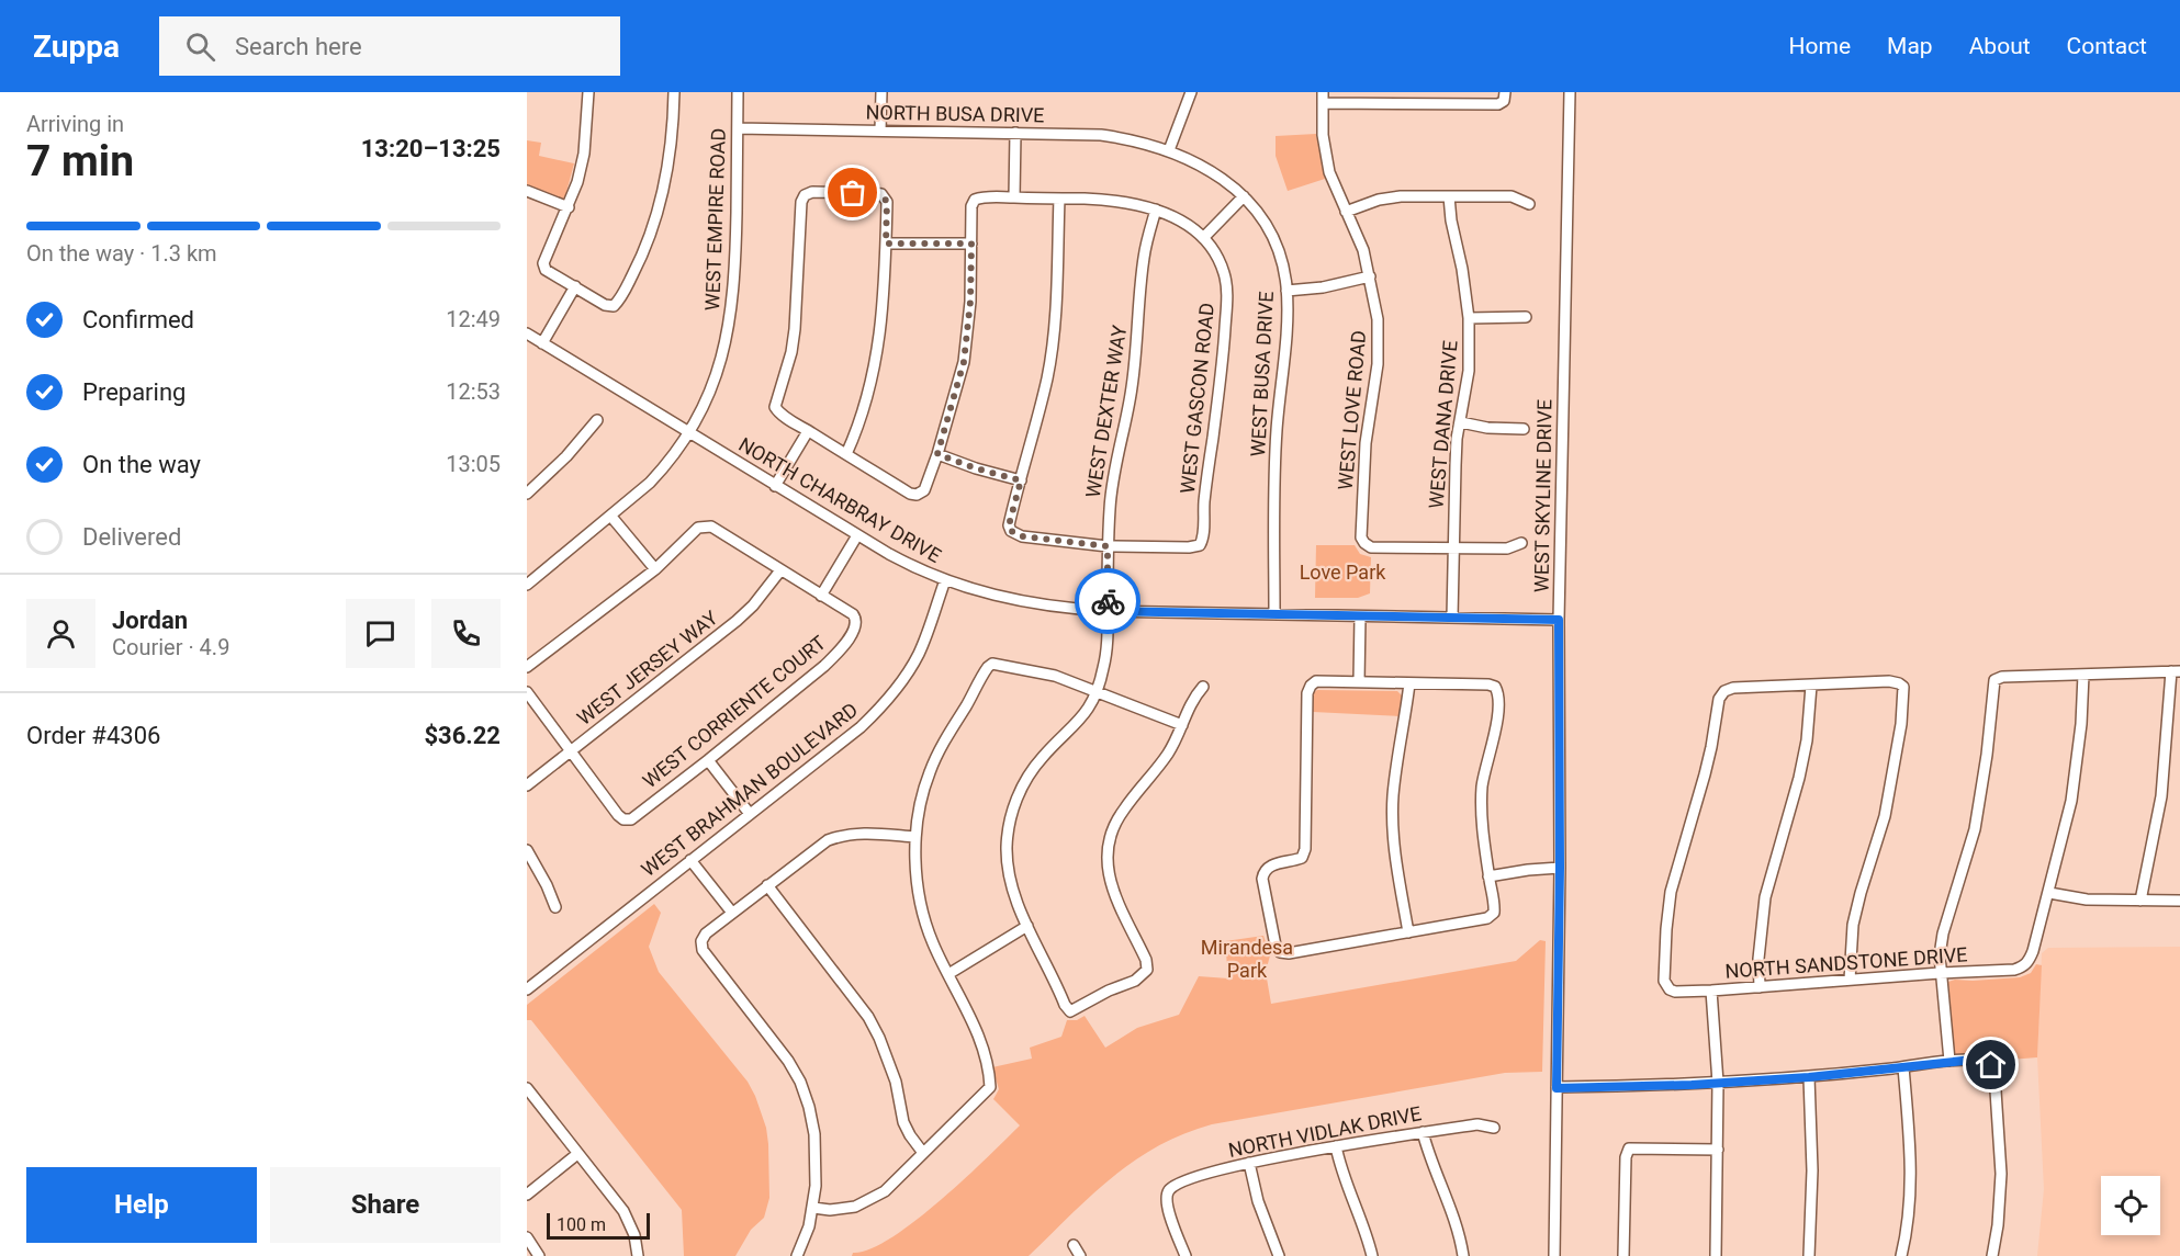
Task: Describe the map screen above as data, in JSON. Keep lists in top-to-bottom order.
{
  "streets": {
    "street": [
      "NORTH BUSA DRIVE",
      "WEST EMPIRE ROAD",
      "WEST BUSA DRIVE",
      "WEST GASCON ROAD",
      "WEST LOVE ROAD",
      "WEST DEXTER WAY",
      "WEST DANA DRIVE",
      "WEST SKYLINE DRIVE",
      "NORTH CHARBRAY DRIVE",
      "WEST JERSEY WAY",
      "WEST CORRIENTE COURT",
      "WEST BRAHMAN BOULEVARD",
      "NORTH SANDSTONE DRIVE",
      "NORTH VIDLAK DRIVE"
    ]
  },
  "crossings": [
    ["NORTH BUSA DRIVE", "WEST EMPIRE ROAD"],
    ["NORTH BUSA DRIVE", "WEST BUSA DRIVE"],
    ["WEST EMPIRE ROAD", "NORTH CHARBRAY DRIVE"],
    ["WEST BUSA DRIVE", "NORTH CHARBRAY DRIVE"],
    ["WEST GASCON ROAD", "WEST DEXTER WAY"],
    ["WEST LOVE ROAD", "WEST DANA DRIVE"],
    ["WEST DEXTER WAY", "NORTH CHARBRAY DRIVE"],
    ["WEST DANA DRIVE", "NORTH CHARBRAY DRIVE"],
    ["WEST SKYLINE DRIVE", "NORTH CHARBRAY DRIVE"],
    ["NORTH CHARBRAY DRIVE", "WEST BRAHMAN BOULEVARD"],
    ["WEST JERSEY WAY", "WEST CORRIENTE COURT"]
  ],
  "parks": ["Love Park", "Mirandesa Park"],
  "scale_bar": "100 m",
  "page": {
    "header": "Zuppa",
    "search": "Search here",
    "nav": [
      "Home",
      "Map",
      "About",
      "Contact"
    ],
    "heading": ["7 min", "Arriving in", "13:20–13:25"],
    "panel": [
      "Jordan",
      "Courier · 4.9",
      "Order #4306",
      "$36.22"
    ],
    "bar": "On the way · 1.3 km",
    "list": [
      ["Confirmed", "12:49"],
      ["Preparing", "12:53"],
      ["On the way", "13:05"],
      "Delivered"
    ],
    "buttons": ["Help", "Share"],
    "scale": "100 m"
  }
}
